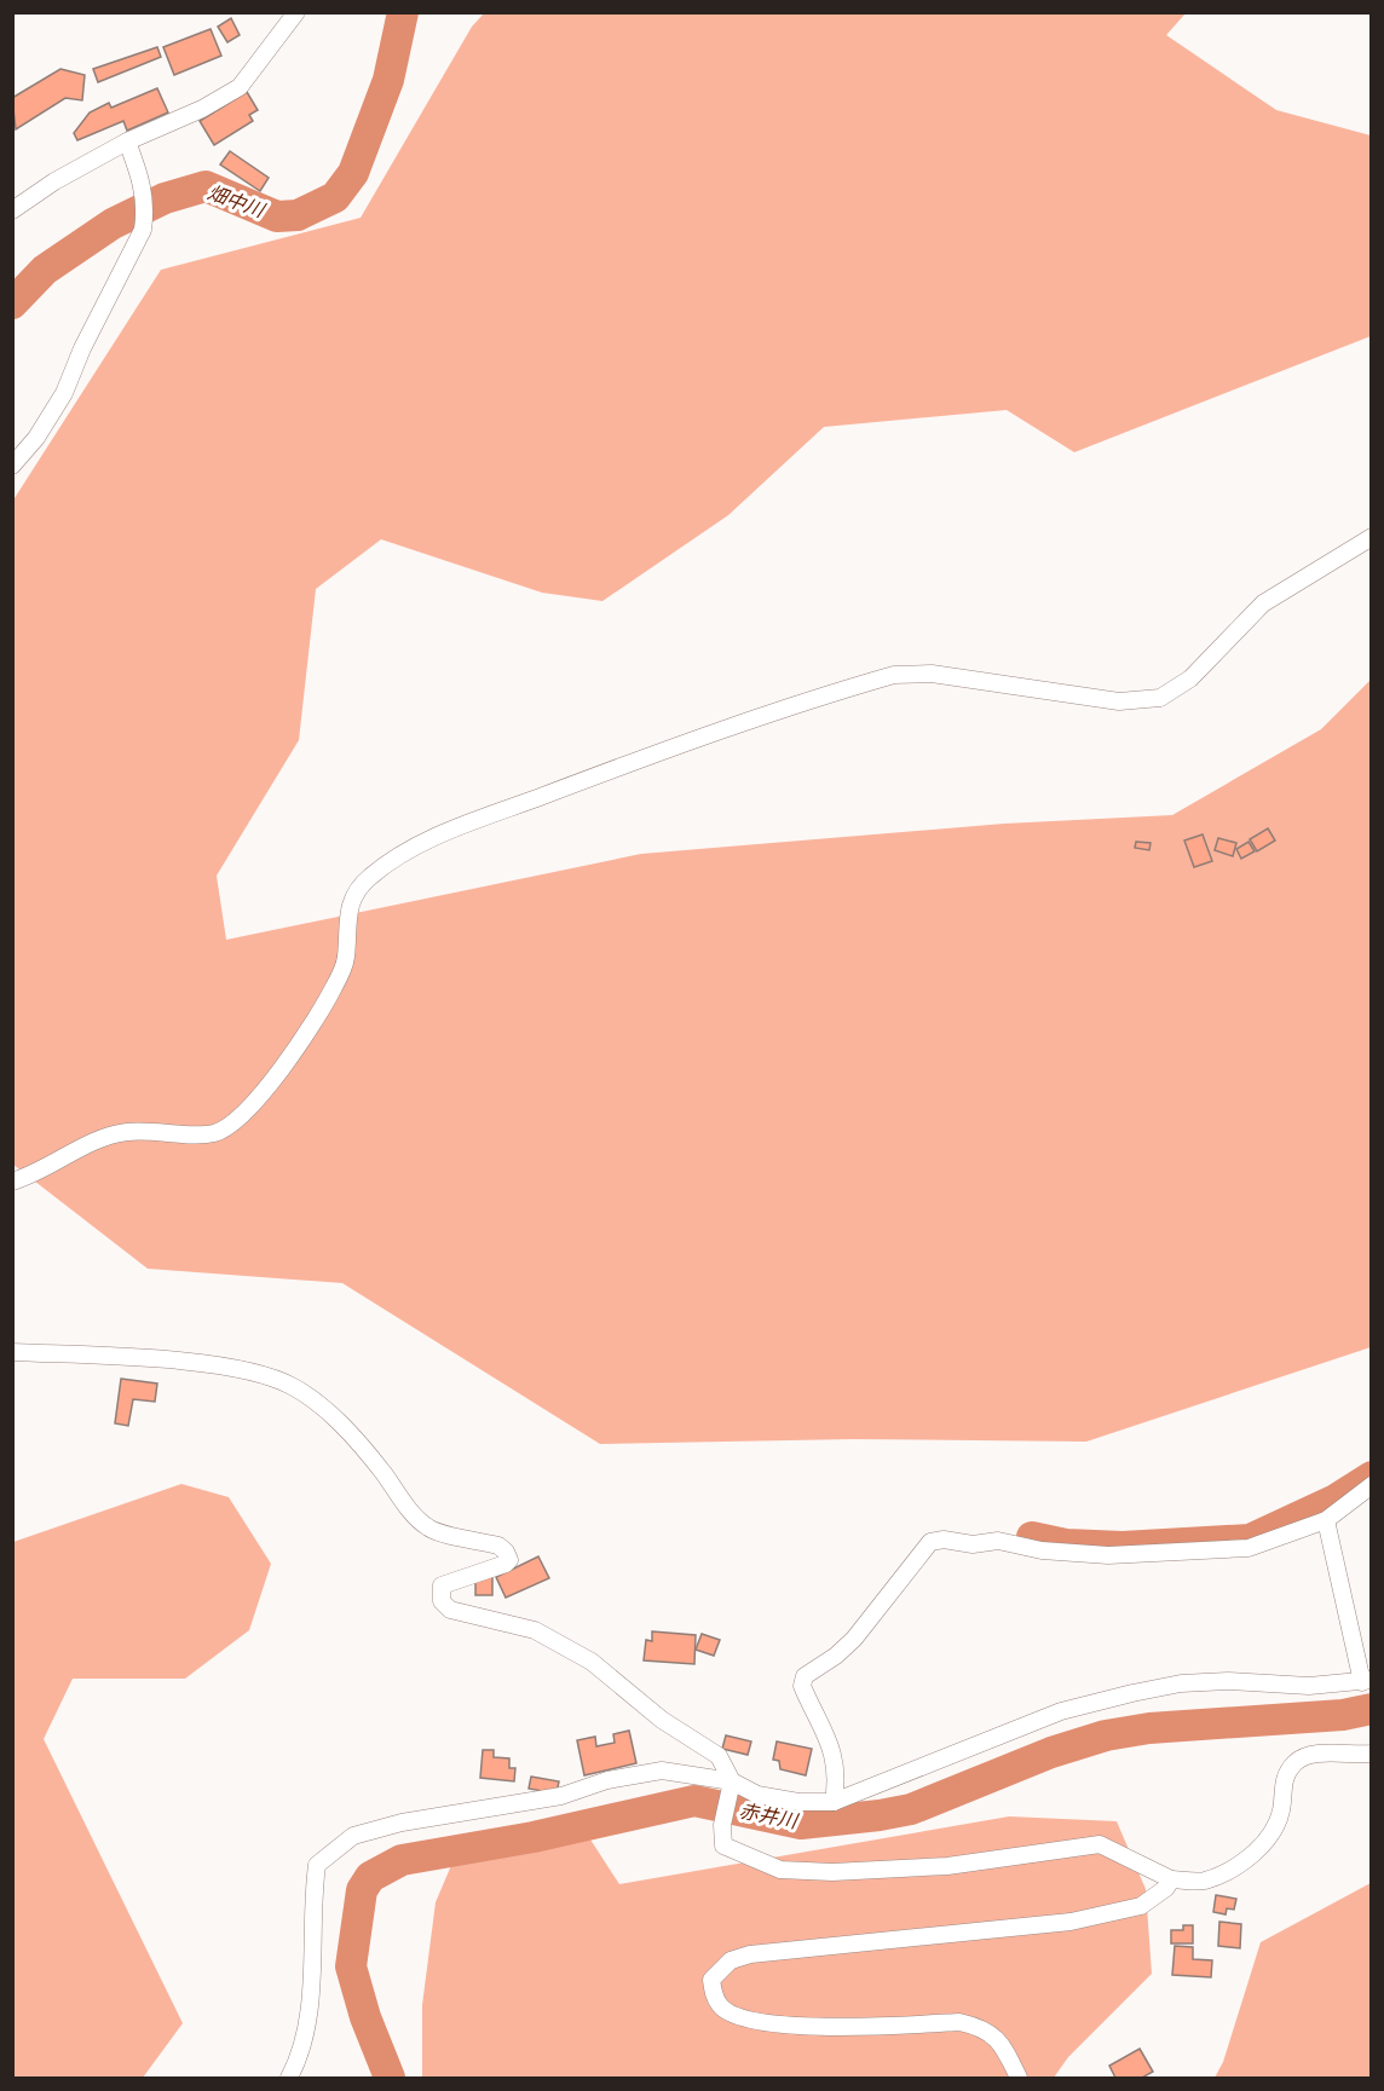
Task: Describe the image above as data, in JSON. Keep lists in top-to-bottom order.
{
  "water": ["畑中川", "赤井川"]
}
